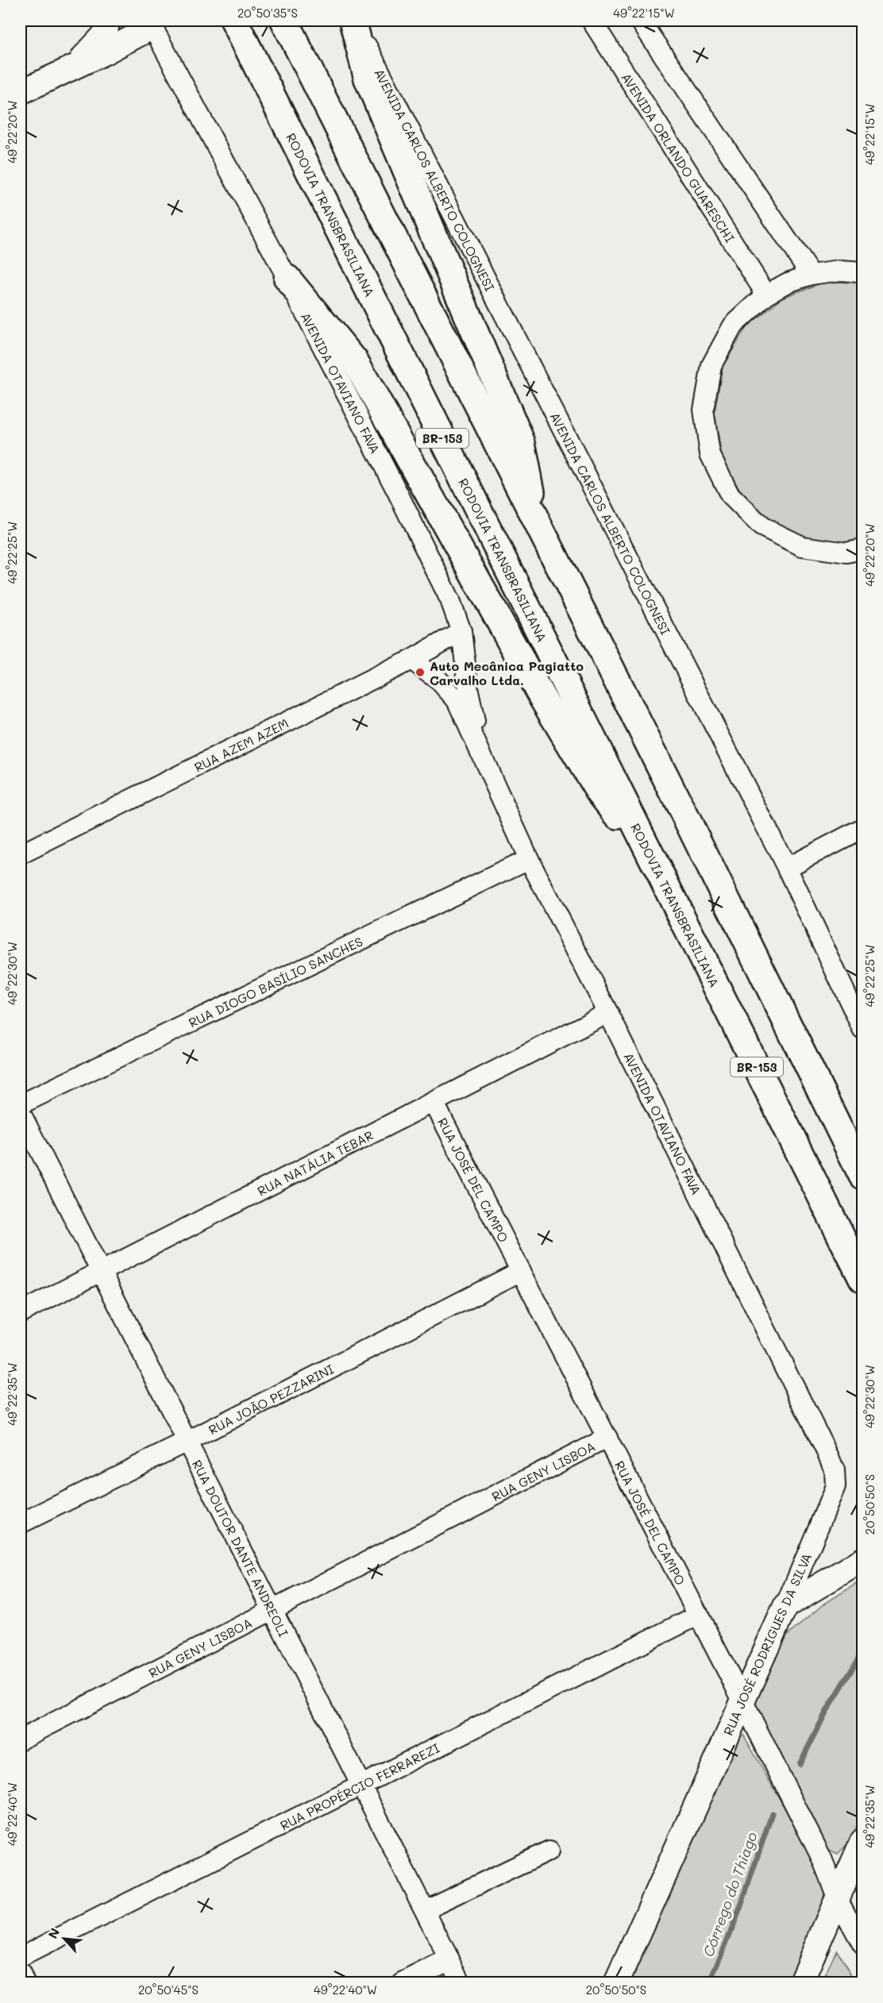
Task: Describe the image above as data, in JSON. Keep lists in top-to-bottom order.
{
  "streets": {
    "highway": ["RODOVIA TRANSBRASILIANA", "BR-153"],
    "main road": ["RUA JOSÉ RODRIGUES DA SILVA"],
    "street": [
      "AVENIDA ORLANDO GUARESCHI",
      "AVENIDA CARLOS ALBERTO COLOGNESI",
      "AVENIDA OTAVIANO FAVA",
      "RUA AZEM AZEM",
      "RUA DIOGO BASÍLIO SANCHES",
      "RUA NATÁLIA TEBAR",
      "RUA JOSÉ DEL CAMPO",
      "RUA JOÃO PEZZARINI",
      "RUA GENY LISBOA",
      "RUA DOUTOR DANTE ANDREOLI",
      "RUA PROPÉRCIO FERRAREZI"
    ]
  },
  "crossings": [
    ["AVENIDA OTAVIANO FAVA", "RUA AZEM AZEM"],
    ["AVENIDA OTAVIANO FAVA", "RUA DIOGO BASÍLIO SANCHES"],
    ["AVENIDA OTAVIANO FAVA", "RUA NATÁLIA TEBAR"],
    ["AVENIDA OTAVIANO FAVA", "RUA JOSÉ RODRIGUES DA SILVA"],
    ["RUA NATÁLIA TEBAR", "RUA JOSÉ DEL CAMPO"],
    ["RUA NATÁLIA TEBAR", "RUA DOUTOR DANTE ANDREOLI"],
    ["RUA JOSÉ DEL CAMPO", "RUA JOÃO PEZZARINI"],
    ["RUA JOSÉ DEL CAMPO", "RUA GENY LISBOA"],
    ["RUA JOSÉ DEL CAMPO", "RUA JOSÉ RODRIGUES DA SILVA"],
    ["RUA JOSÉ DEL CAMPO", "RUA PROPÉRCIO FERRAREZI"],
    ["RUA JOÃO PEZZARINI", "RUA DOUTOR DANTE ANDREOLI"],
    ["RUA GENY LISBOA", "RUA DOUTOR DANTE ANDREOLI"],
    ["RUA DOUTOR DANTE ANDREOLI", "RUA PROPÉRCIO FERRAREZI"]
  ],
  "water": ["Córrego do Thiago"],
  "places": ["Auto Mecânica Pagiatto Carvalho Ltda."],
  "north": "top left",
  "coordinates": [
    "20°50'35\"S",
    "49°22'15\"W",
    "49°22'20\"W",
    "49°22'25\"W",
    "49°22'30\"W",
    "49°22'35\"W",
    "20°50'50\"S",
    "49°22'40\"W",
    "20°50'45\"S"
  ]
}
